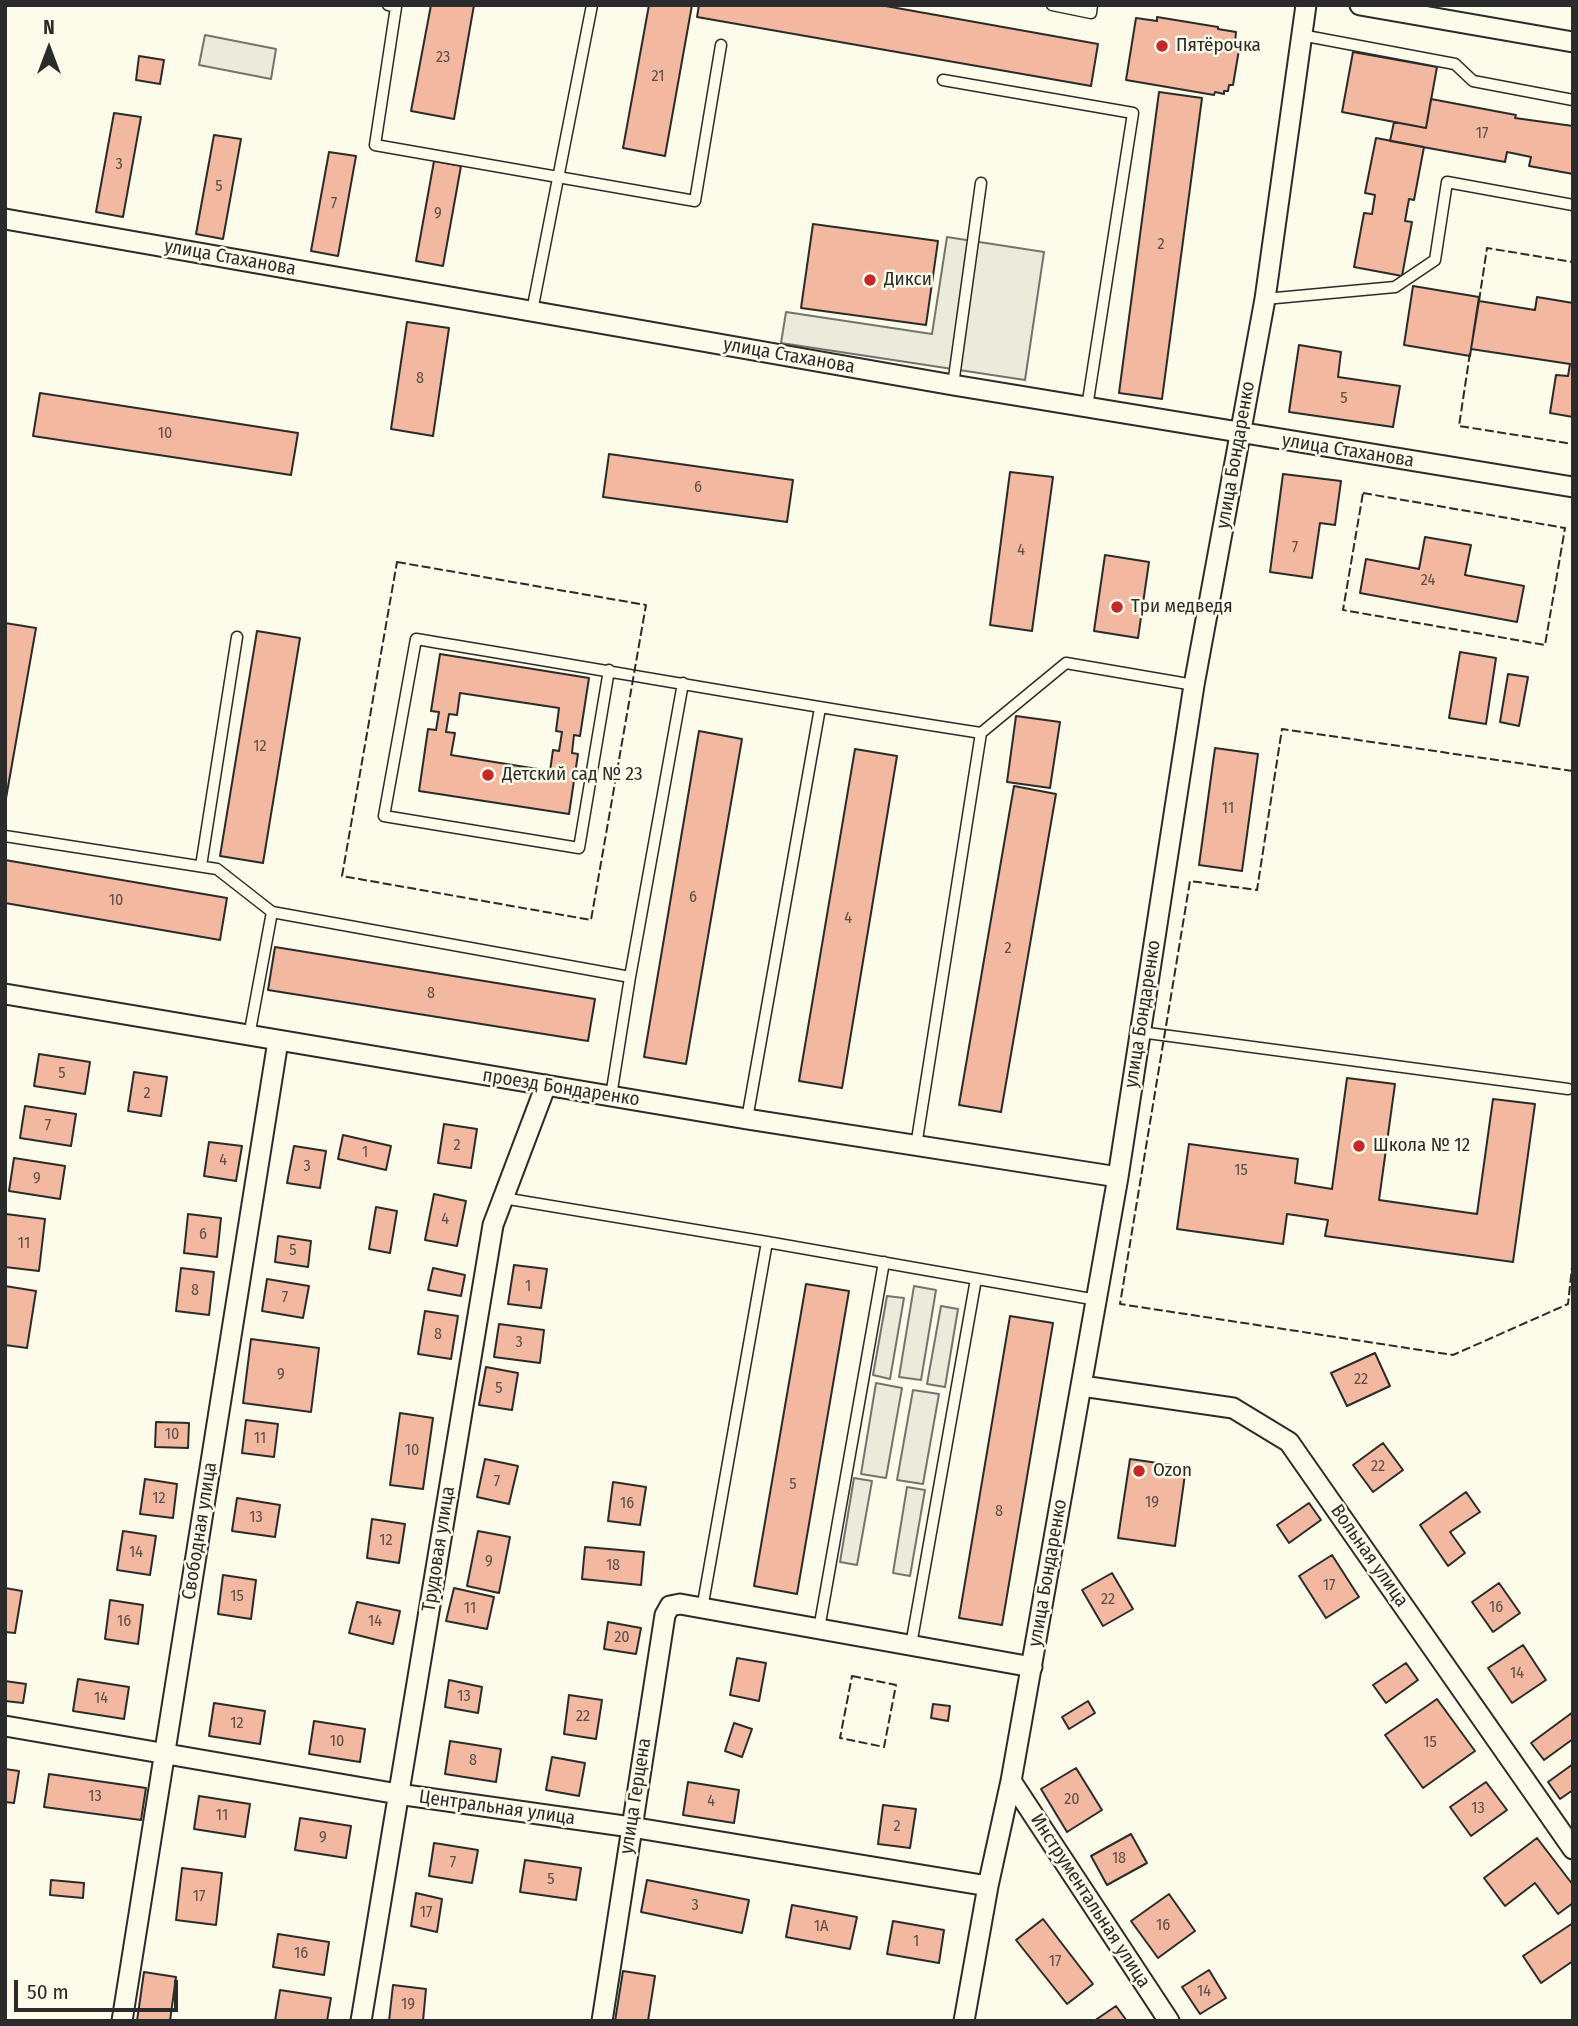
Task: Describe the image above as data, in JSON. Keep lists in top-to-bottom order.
{
  "streets": {
    "street": [
      "улица Стаханова",
      "улица Бондаренко",
      "проезд Бондаренко",
      "Свободная улица",
      "Трудовая улица",
      "Вольная улица",
      "улица Герцена",
      "Центральная улица",
      "Инструментальная улица"
    ]
  },
  "crossings": [
    ["улица Стаханова", "улица Бондаренко"],
    ["улица Бондаренко", "проезд Бондаренко"],
    ["улица Бондаренко", "Вольная улица"],
    ["улица Бондаренко", "улица Герцена"],
    ["улица Бондаренко", "Центральная улица"],
    ["улица Бондаренко", "Инструментальная улица"],
    ["проезд Бондаренко", "Свободная улица"],
    ["проезд Бондаренко", "Трудовая улица"],
    ["Свободная улица", "Центральная улица"],
    ["Трудовая улица", "Центральная улица"],
    ["улица Герцена", "Центральная улица"]
  ],
  "places": [
    "Пятёрочка",
    "Дикси",
    "Три медведя",
    "Детский сад № 23",
    "Школа № 12",
    "Ozon"
  ],
  "house_numbers": [
    "23",
    "21",
    "17",
    "3",
    "5",
    "7",
    "9",
    "2",
    "8",
    "5",
    "10",
    "6",
    "7",
    "4",
    "24",
    "12",
    "11",
    "6",
    "10",
    "4",
    "2",
    "8",
    "5",
    "2",
    "7",
    "2",
    "1",
    "4",
    "3",
    "15",
    "9",
    "4",
    "6",
    "11",
    "5",
    "1",
    "8",
    "7",
    "8",
    "3",
    "9",
    "22",
    "5",
    "10",
    "11",
    "10",
    "22",
    "7",
    "5",
    "12",
    "19",
    "16",
    "8",
    "13",
    "12",
    "14",
    "9",
    "18",
    "17",
    "15",
    "22",
    "16",
    "11",
    "16",
    "14",
    "20",
    "14",
    "13",
    "14",
    "22",
    "12",
    "10",
    "15",
    "8",
    "13",
    "20",
    "4",
    "13",
    "11",
    "2",
    "9",
    "18",
    "7",
    "5",
    "17",
    "3",
    "17",
    "16",
    "1А",
    "1",
    "16",
    "17",
    "14",
    "19"
  ],
  "scale_bar": "50 m",
  "north": "top"
}
